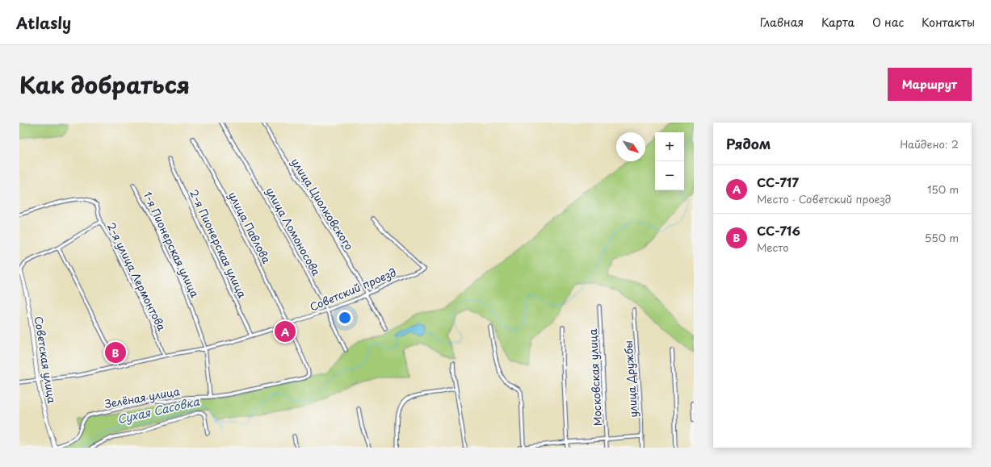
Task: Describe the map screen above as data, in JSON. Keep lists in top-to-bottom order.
{
  "streets": {
    "street": [
      "улица Циолковского",
      "улица Павлова",
      "улица Ломоносова",
      "2-я Пионерская улица",
      "1-я Пионерская улица",
      "2-я улица Лермонтова",
      "Советский проезд",
      "Советская улица",
      "Московская улица",
      "улица Дружбы",
      "Зелёная улица"
    ]
  },
  "crossings": [
    ["улица Циолковского", "Советский проезд"],
    ["улица Павлова", "Советский проезд"],
    ["улица Ломоносова", "Советский проезд"],
    ["2-я Пионерская улица", "Советский проезд"],
    ["1-я Пионерская улица", "Советский проезд"],
    ["2-я улица Лермонтова", "Советский проезд"],
    ["2-я улица Лермонтова", "Советская улица"],
    ["Советский проезд", "Советская улица"],
    ["Советская улица", "Зелёная улица"]
  ],
  "water": ["Сухая Сасовка"],
  "north": "bottom right",
  "page": {
    "header": "Atlasly",
    "nav": [
      "Главная",
      "Карта",
      "О нас",
      "Контакты"
    ],
    "title": "Как добраться",
    "buttons": "Маршрут",
    "heading": ["Рядом", "Найдено: 2"],
    "map_buttons": ["+", "−"],
    "list": [
      {
        "mark": "A",
        "name": "СС-717",
        "note": "Место · Советский проезд",
        "value": "150 m"
      },
      {
        "mark": "B",
        "name": "СС-716",
        "note": "Место",
        "value": "550 m"
      }
    ],
    "pins": ["A", "B"]
  }
}
